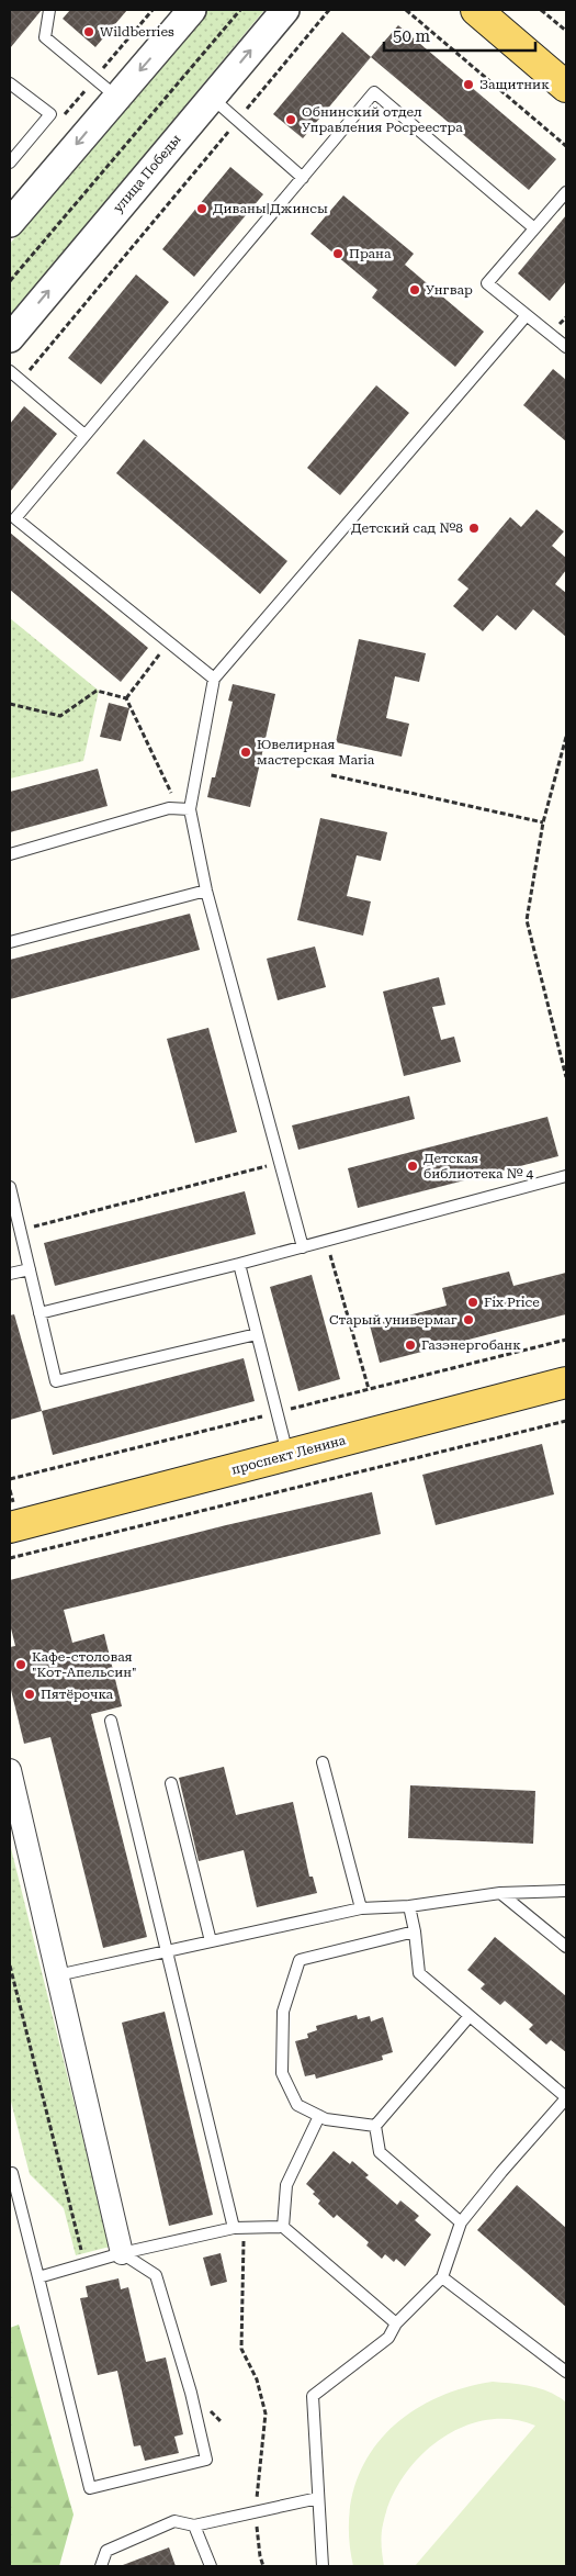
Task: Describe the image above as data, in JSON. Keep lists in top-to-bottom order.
{
  "streets": {
    "main road": ["проспект Ленина"],
    "street": ["улица Победы"]
  },
  "places": [
    "Wildberries",
    "Защитник",
    "Обнинский отдел Управления Росреестра",
    "Диваны|Джинсы",
    "Прана",
    "Унгвар",
    "Детский сад №8",
    "Ювелирная мастерская Maria",
    "Детская библиотека № 4",
    "Fix Price",
    "Старый универмаг",
    "Газэнергобанк",
    "Кафе-столовая \"Кот-Апельсин\"",
    "Пятёрочка"
  ],
  "scale_bar": "50 m"
}
